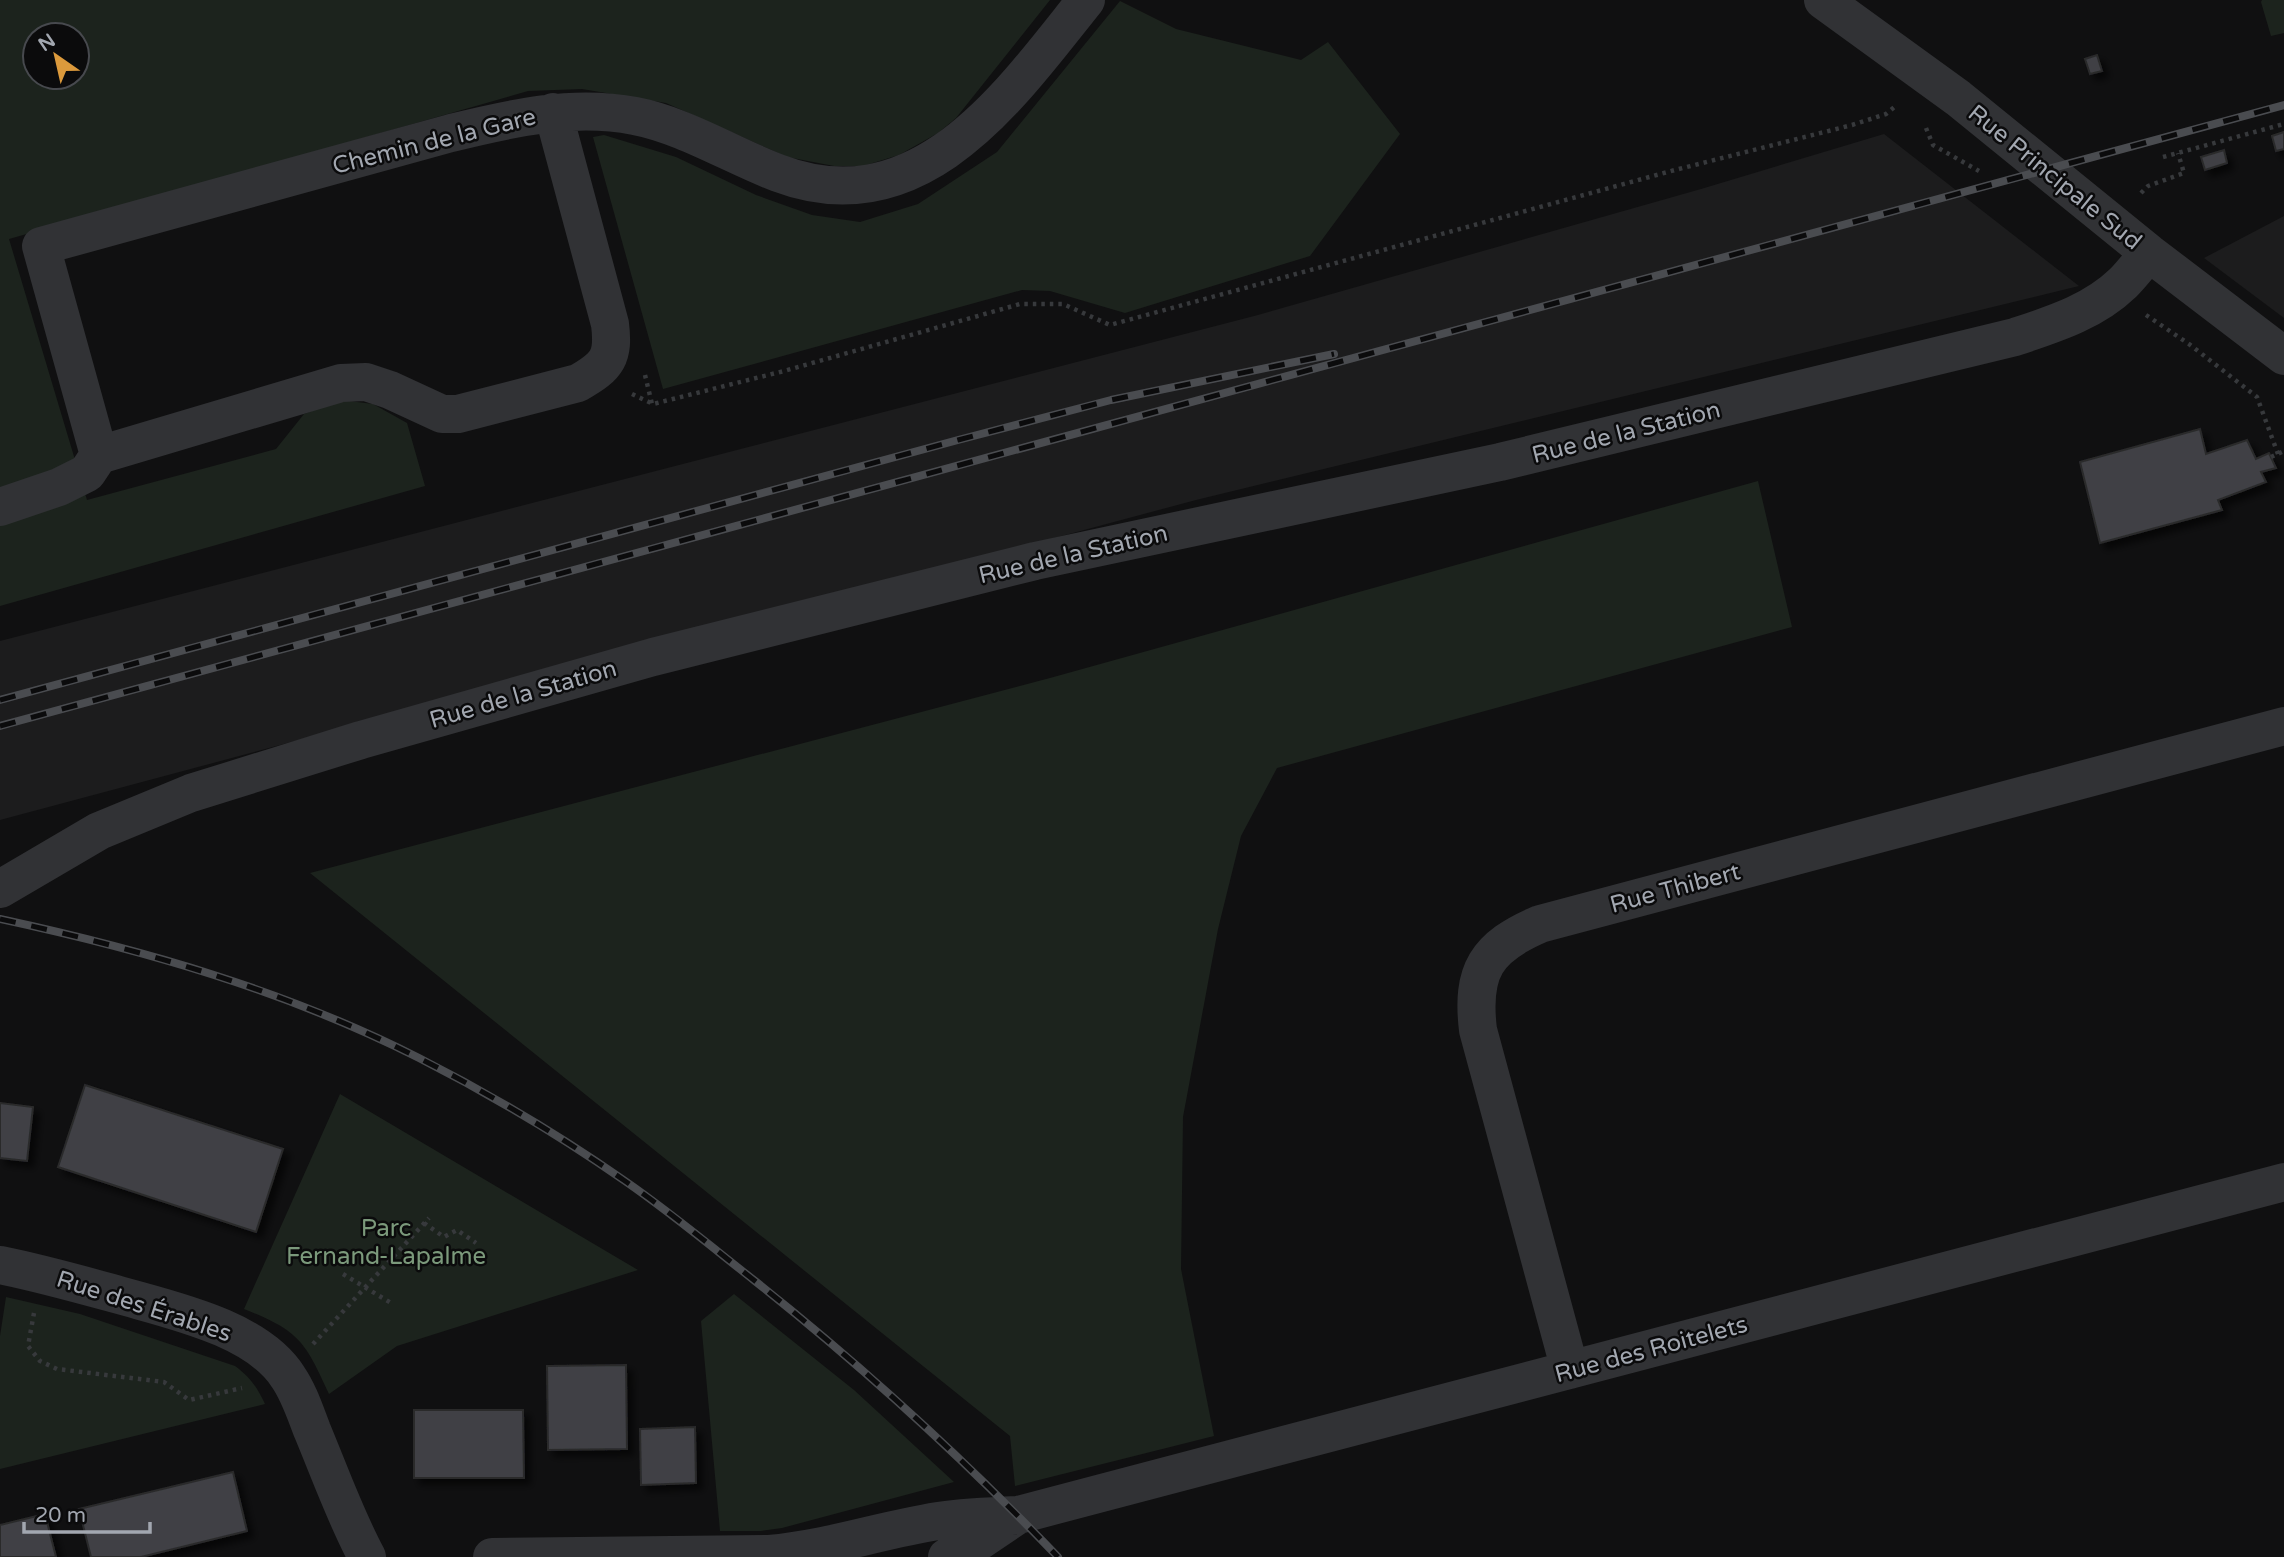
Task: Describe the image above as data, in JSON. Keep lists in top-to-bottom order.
{
  "streets": {
    "street": [
      "Chemin de la Gare",
      "Rue Principale Sud",
      "Rue de la Station",
      "Rue Thibert",
      "Rue des Érables",
      "Rue des Roitelets"
    ]
  },
  "crossings": [
    ["Rue Principale Sud", "Rue de la Station"],
    ["Rue Thibert", "Rue des Roitelets"]
  ],
  "parks": ["Parc Fernand-Lapalme"],
  "scale_bar": "20 m",
  "north": "top left"
}
